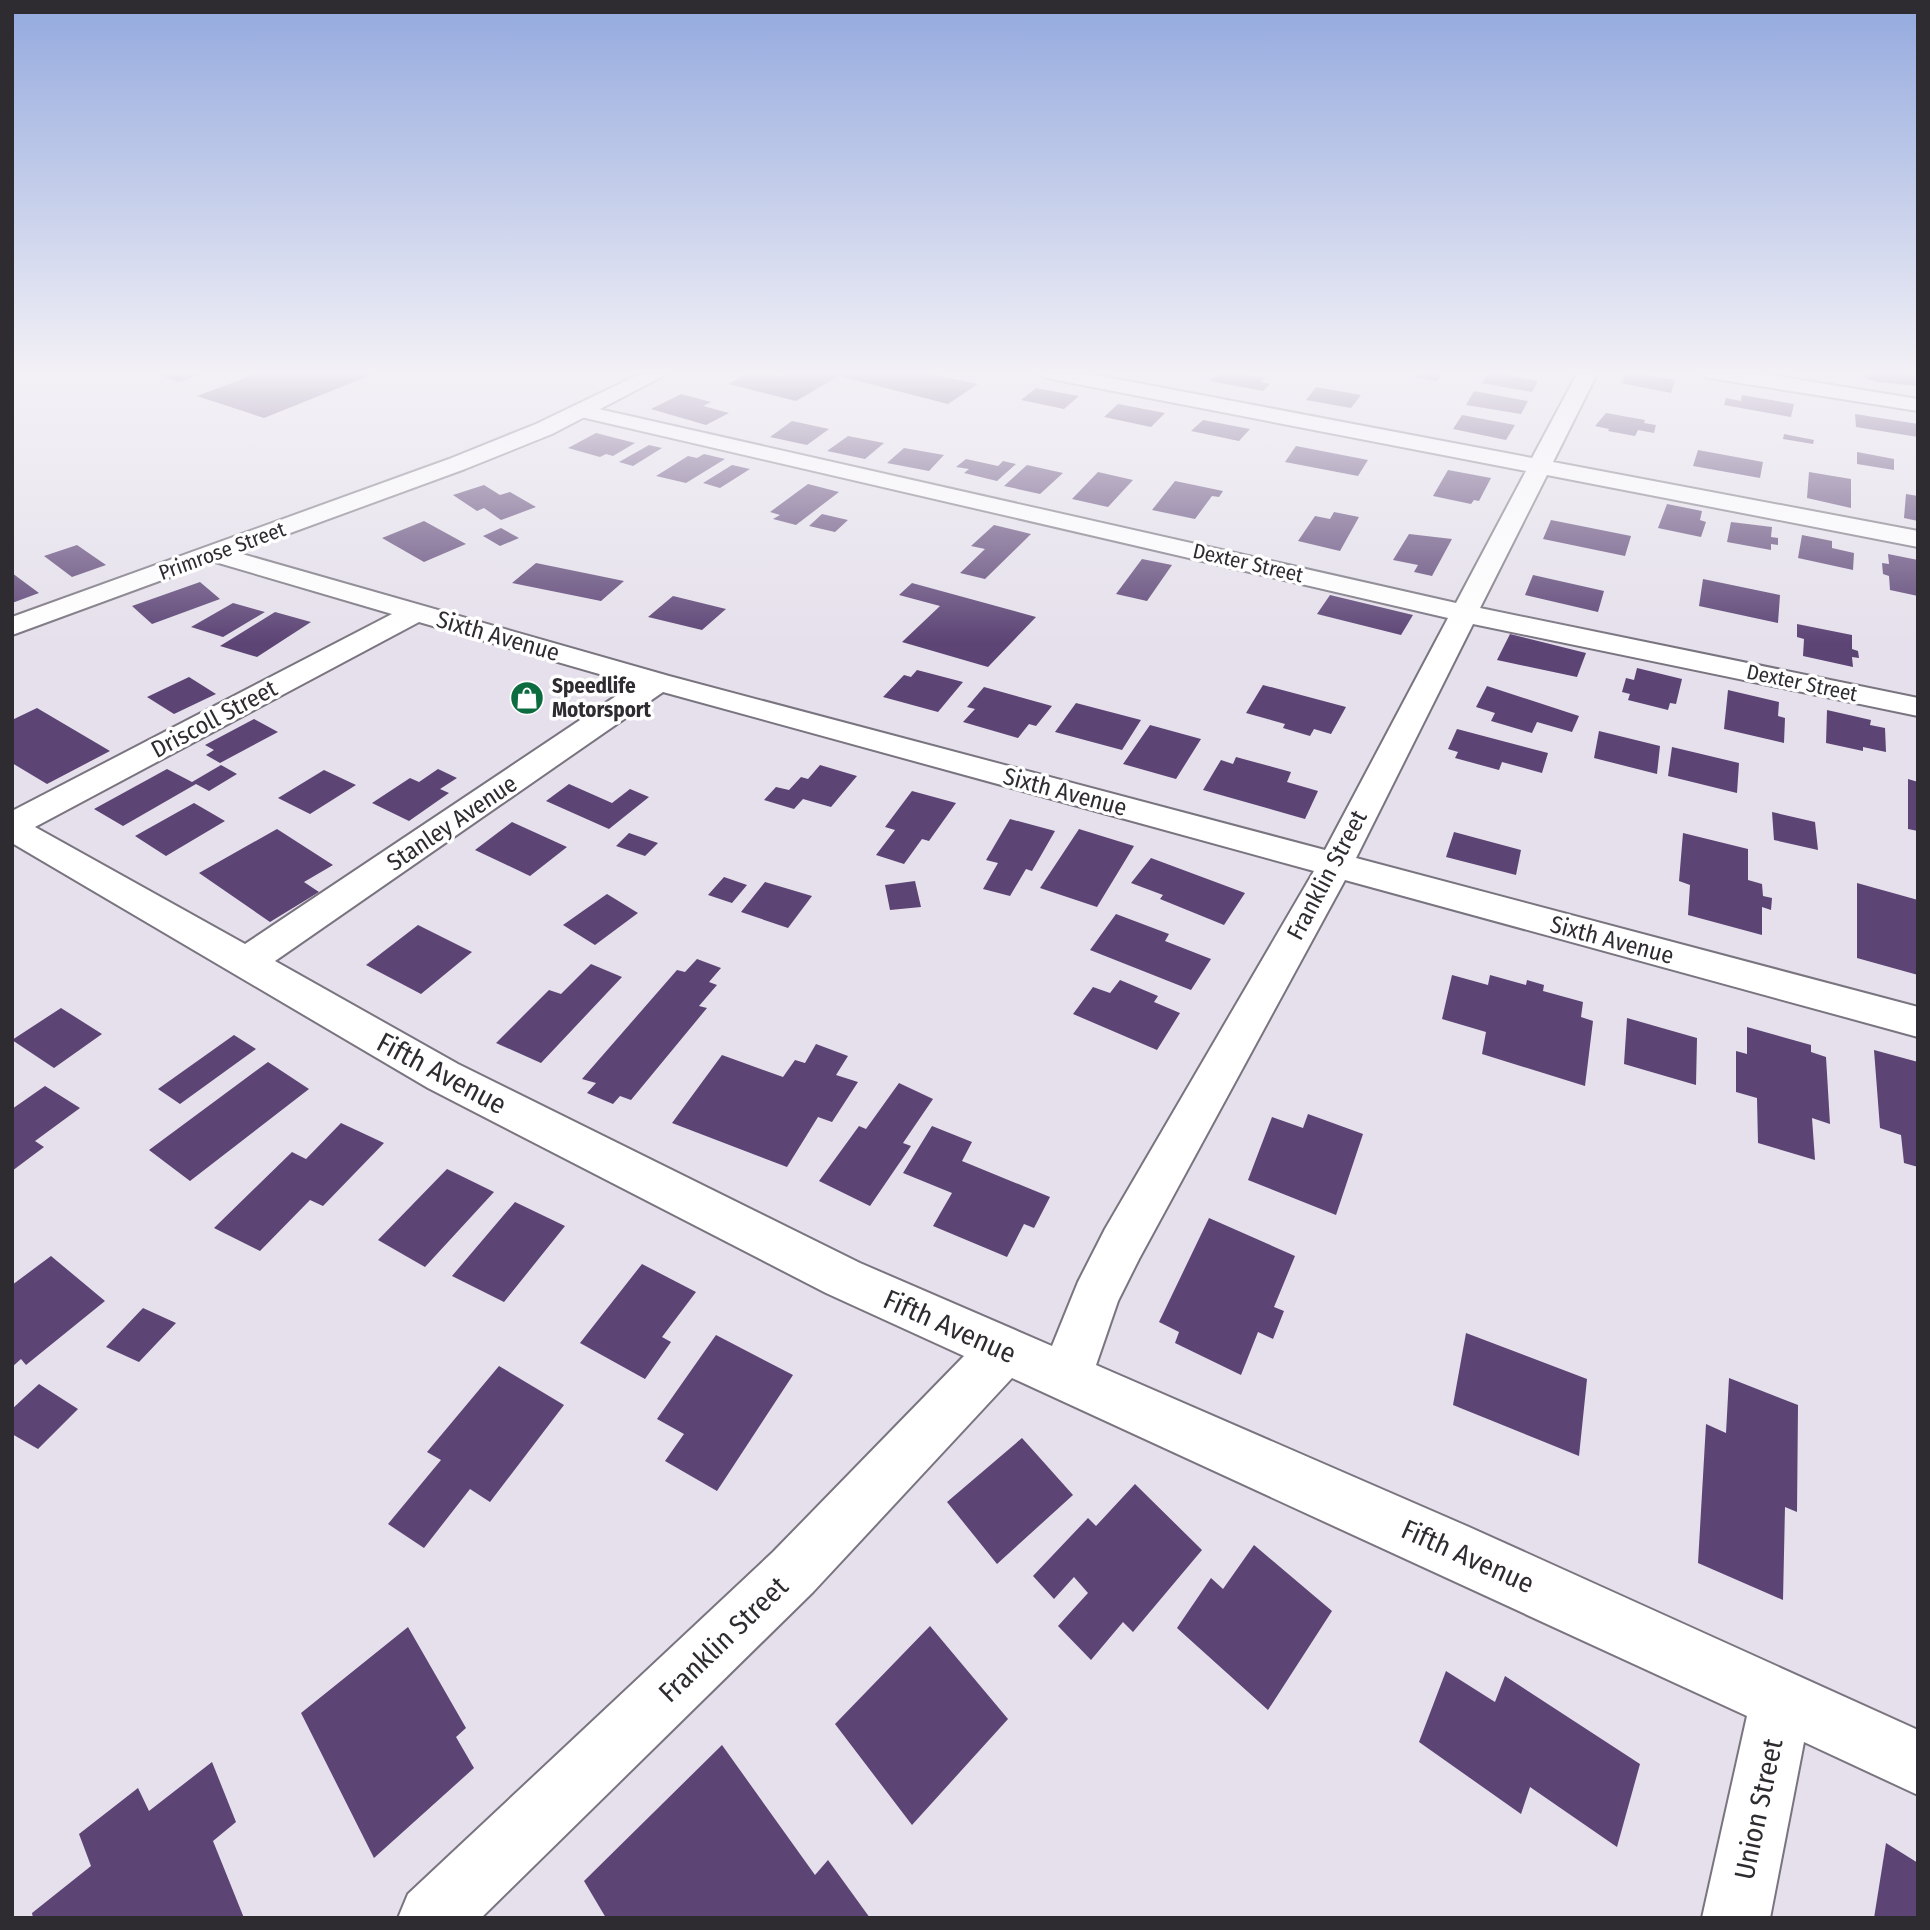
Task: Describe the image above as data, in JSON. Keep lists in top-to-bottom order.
{
  "streets": {
    "street": [
      "Primrose Street",
      "Dexter Street",
      "Sixth Avenue",
      "Driscoll Street",
      "Stanley Avenue",
      "Franklin Street",
      "Fifth Avenue",
      "Union Street"
    ]
  },
  "crossings": [
    ["Primrose Street", "Sixth Avenue"],
    ["Dexter Street", "Franklin Street"],
    ["Sixth Avenue", "Driscoll Street"],
    ["Sixth Avenue", "Stanley Avenue"],
    ["Sixth Avenue", "Franklin Street"],
    ["Driscoll Street", "Fifth Avenue"],
    ["Stanley Avenue", "Fifth Avenue"],
    ["Franklin Street", "Fifth Avenue"],
    ["Fifth Avenue", "Union Street"]
  ],
  "places": {
    "shop": ["Speedlife Motorsport"]
  }
}
